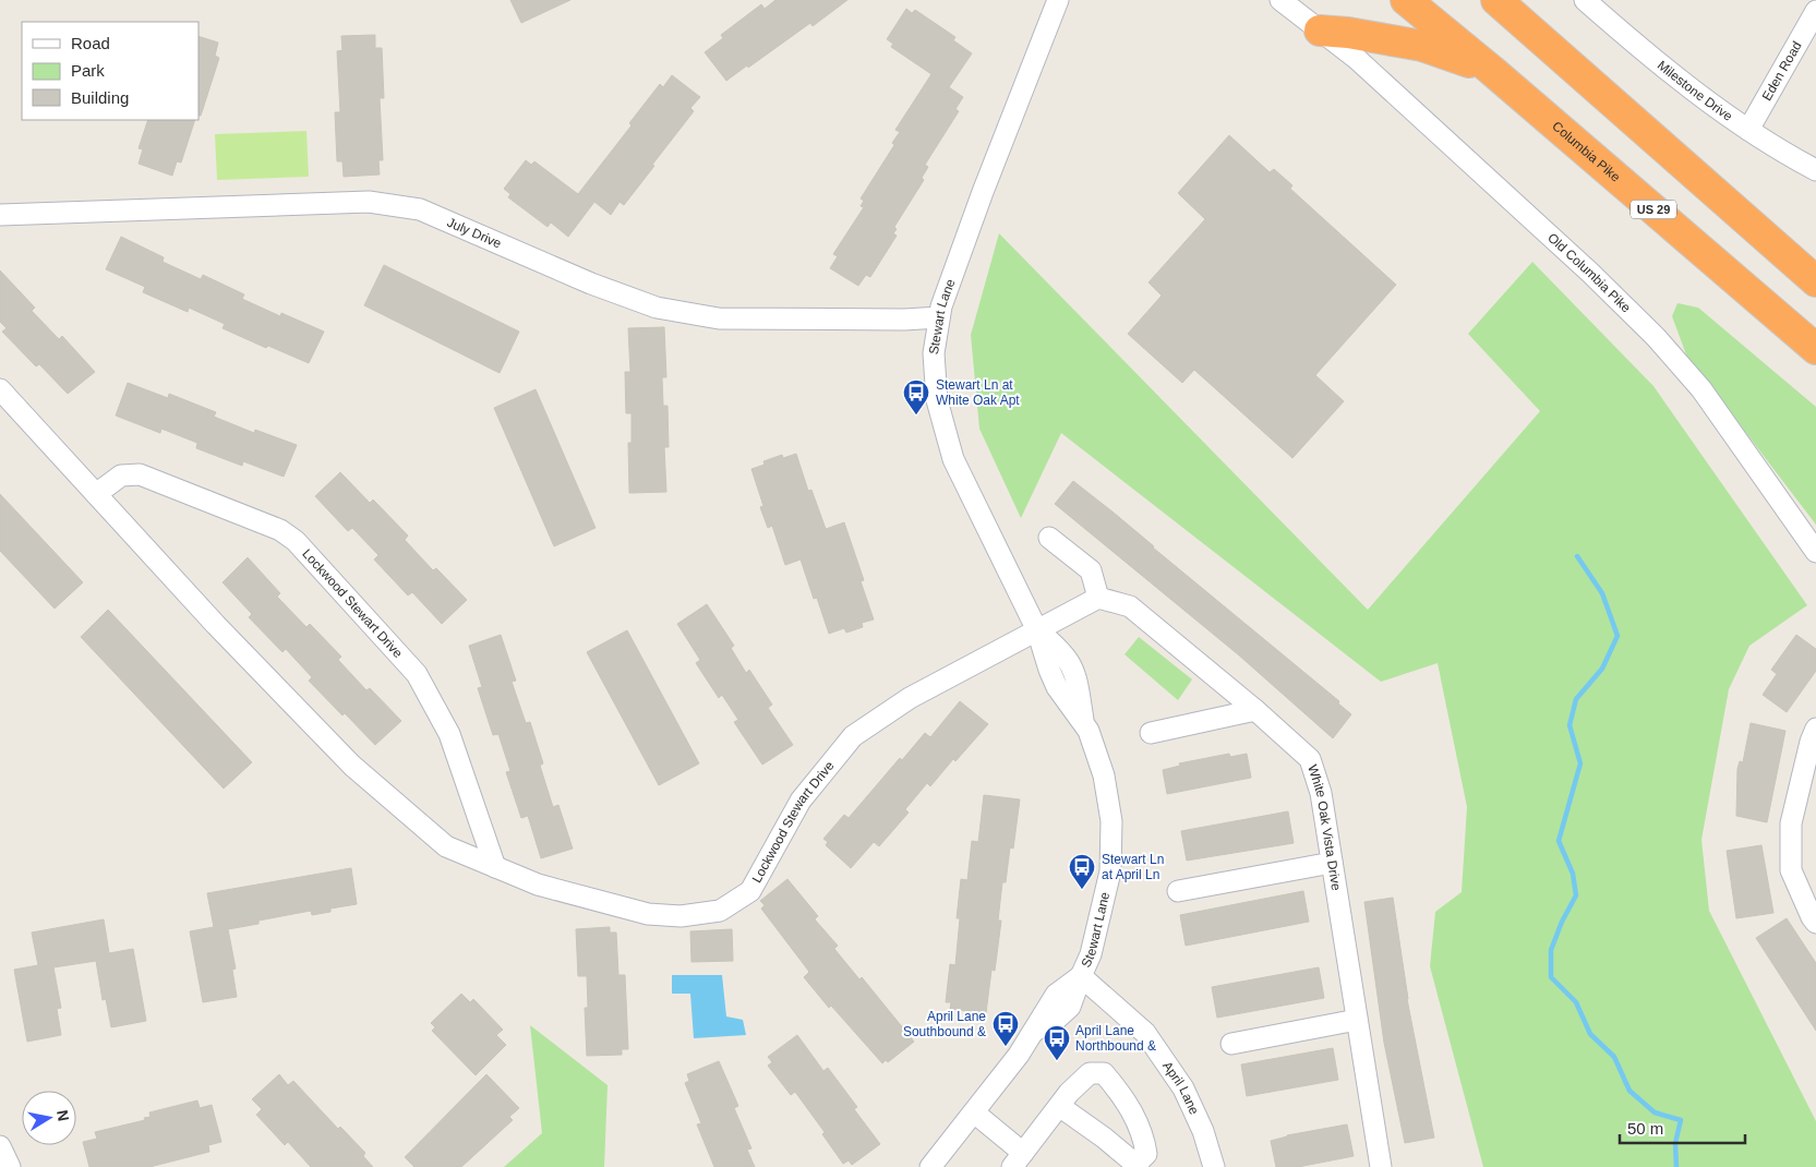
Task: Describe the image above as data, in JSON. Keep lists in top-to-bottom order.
{
  "streets": {
    "highway": ["Columbia Pike", "US 29"],
    "street": [
      "Eden Road",
      "Milestone Drive",
      "July Drive",
      "Old Columbia Pike",
      "Stewart Lane",
      "Lockwood Stewart Drive",
      "White Oak Vista Drive",
      "April Lane"
    ]
  },
  "crossings": [
    ["Eden Road", "Milestone Drive"],
    ["July Drive", "Stewart Lane"],
    ["Stewart Lane", "Lockwood Stewart Drive"],
    ["Stewart Lane", "April Lane"]
  ],
  "places": {
    "bus stop": [
      "Stewart Ln at White Oak Apt",
      "Stewart Ln at April Ln",
      "April Lane Southbound &",
      "April Lane Northbound &"
    ]
  },
  "legend": ["Road", "Park", "Building"],
  "scale_bar": "50 m",
  "north": "right"
}
